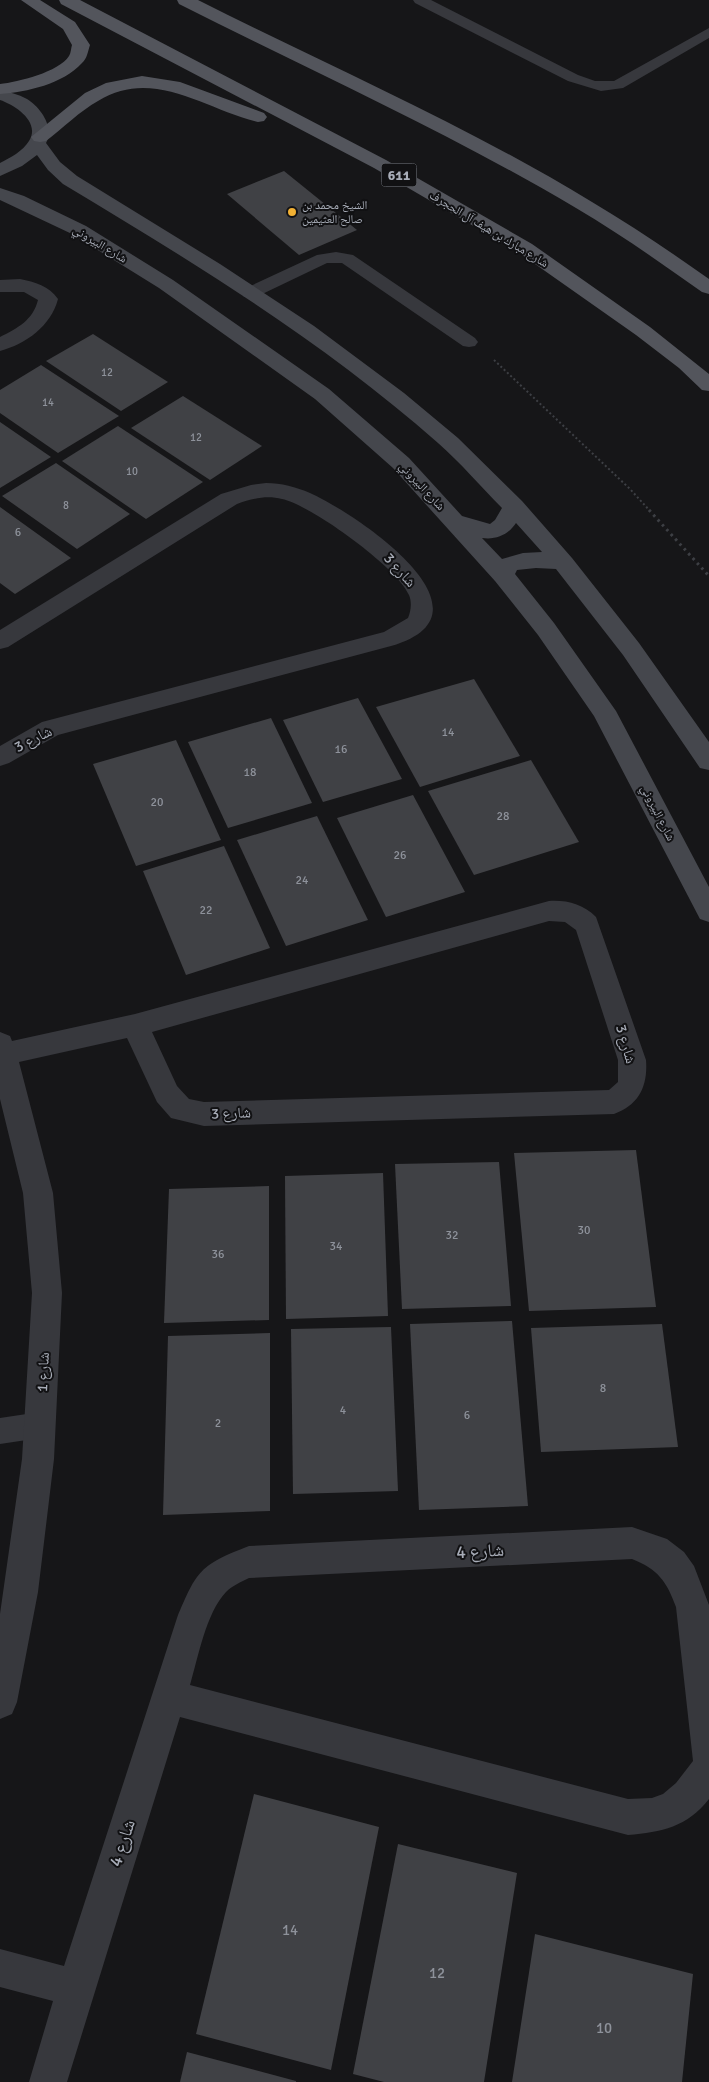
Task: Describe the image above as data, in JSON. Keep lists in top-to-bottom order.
{
  "streets": {
    "main road": ["611", "شارع مبارك بن هيف آل الحجرف"],
    "street": [
      "شارع البيروني",
      "شارع 3",
      "شارع 1",
      "شارع 4"
    ]
  },
  "crossings": [
    ["شارع 3", "شارع 1"]
  ],
  "places": ["الشيخ محمد بن صالح العثيمين"],
  "house_numbers": [
    "12",
    "14",
    "12",
    "10",
    "8",
    "6",
    "14",
    "16",
    "18",
    "20",
    "28",
    "26",
    "24",
    "22",
    "30",
    "32",
    "34",
    "36",
    "8",
    "4",
    "6",
    "2",
    "14",
    "12",
    "10"
  ]
}
